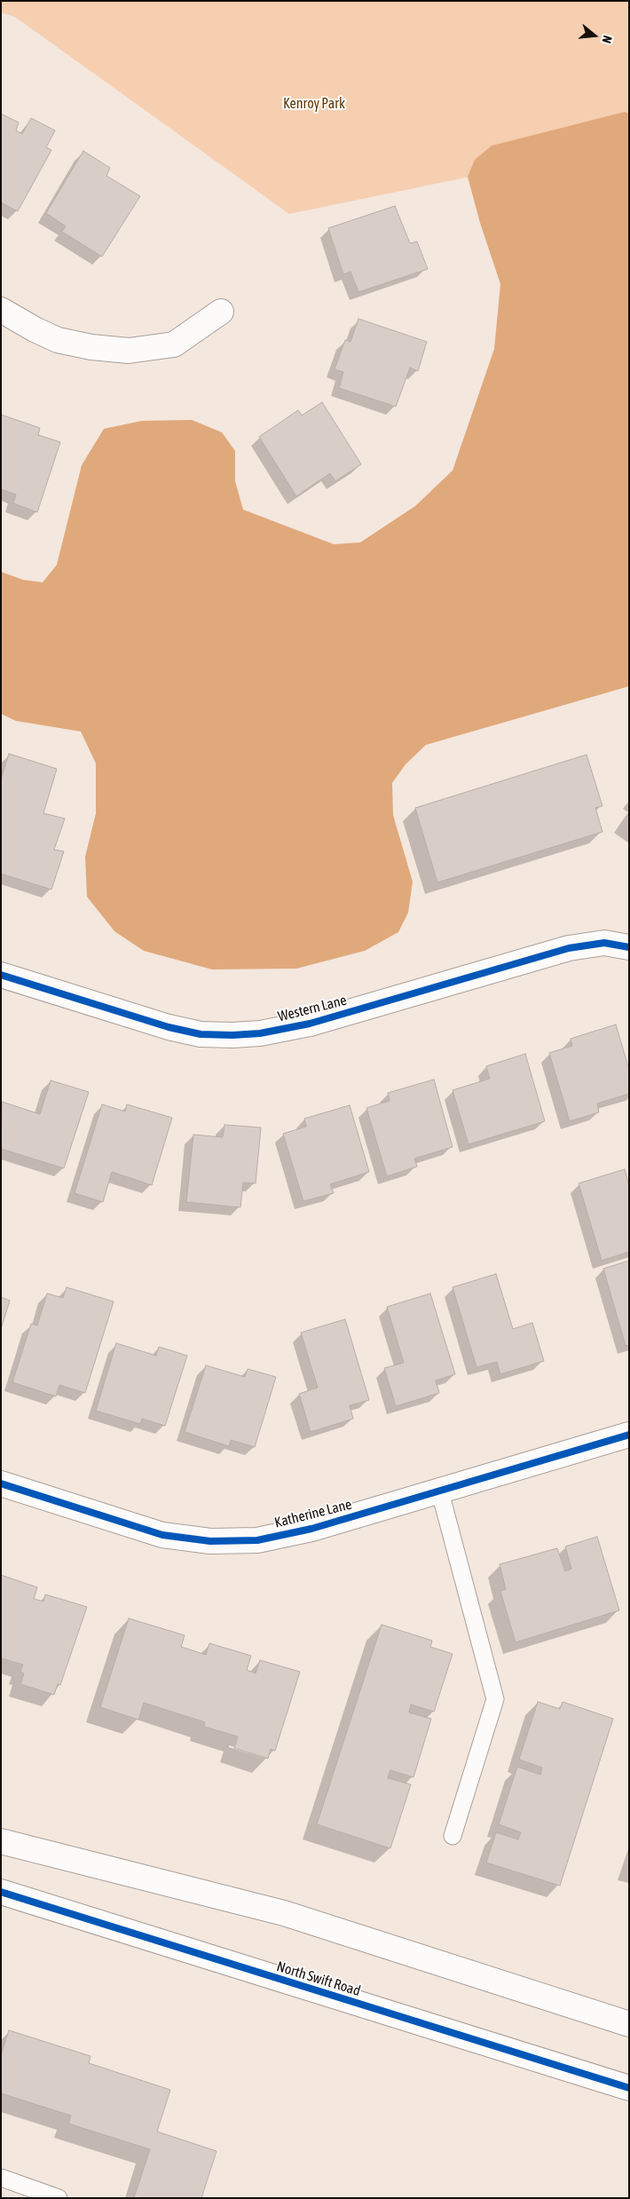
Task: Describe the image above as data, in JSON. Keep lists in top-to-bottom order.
{
  "streets": {
    "street": ["Western Lane", "Katherine Lane", "North Swift Road"]
  },
  "parks": ["Kenroy Park"],
  "north": "right"
}
